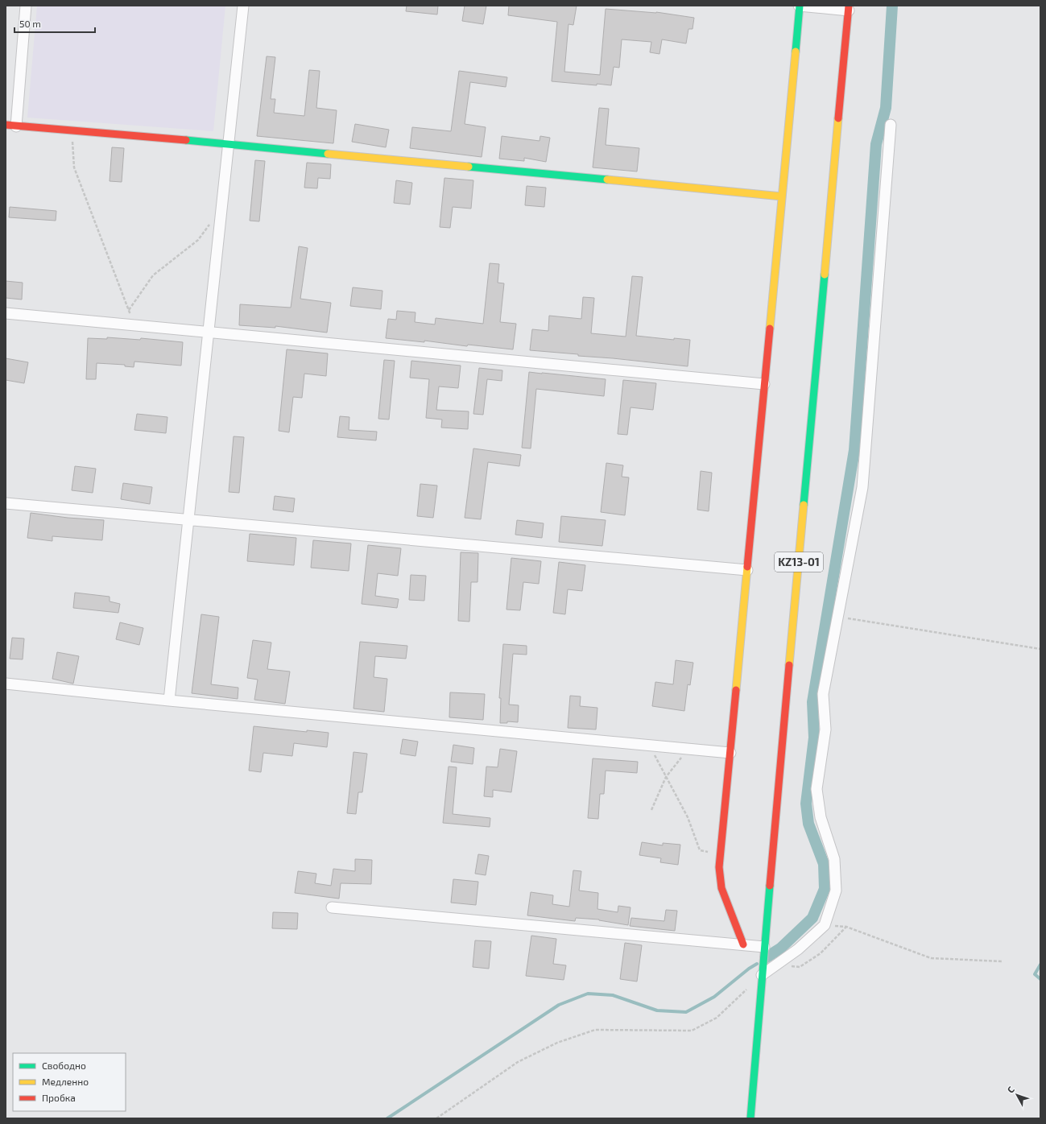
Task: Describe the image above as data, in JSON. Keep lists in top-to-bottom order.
{
  "streets": {
    "main road": ["KZ13-01"]
  },
  "legend": ["Свободно", "Медленно", "Пробка"],
  "scale_bar": "50 m",
  "north": "top left"
}
